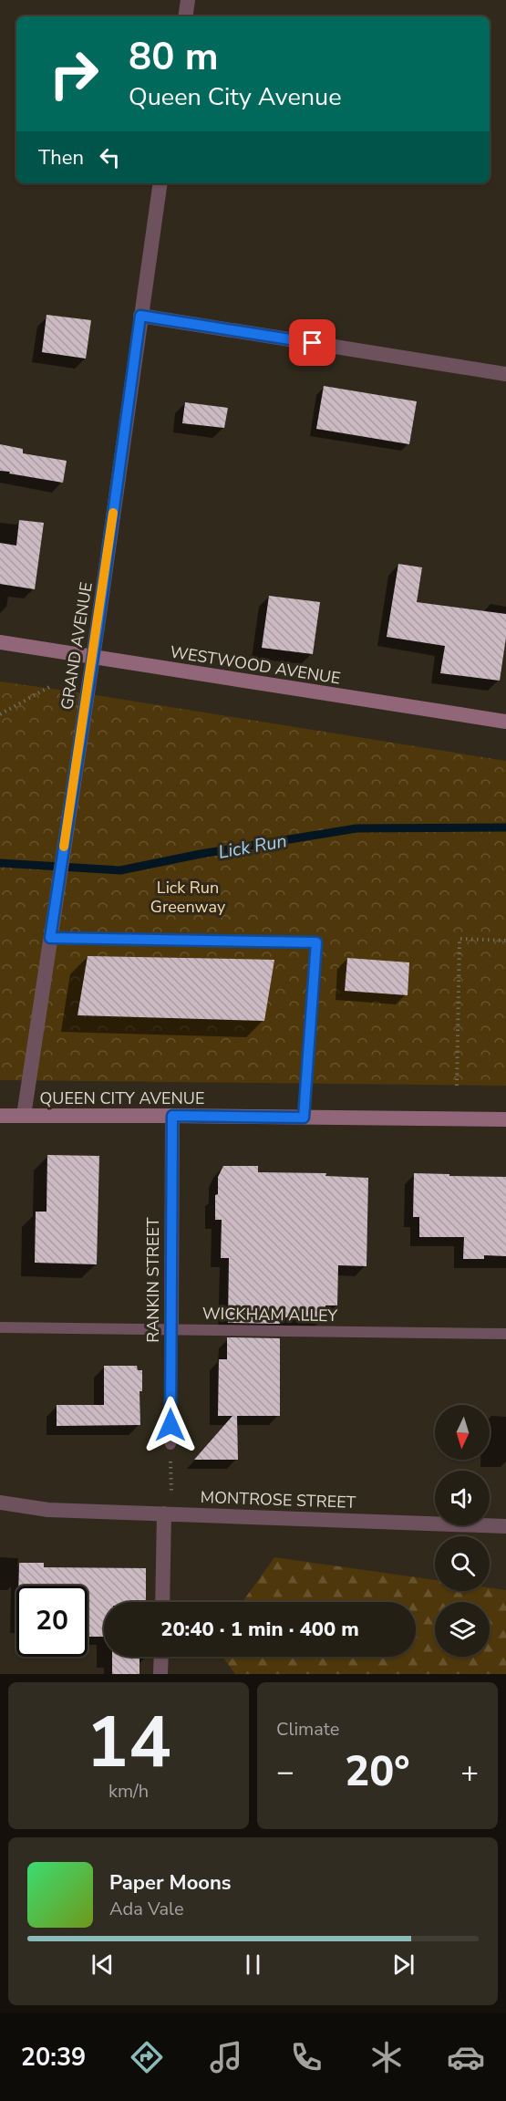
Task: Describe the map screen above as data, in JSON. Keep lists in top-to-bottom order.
{
  "streets": {
    "main road": ["WESTWOOD AVENUE", "QUEEN CITY AVENUE"],
    "street": ["GRAND AVENUE", "RANKIN STREET", "MONTROSE STREET"],
    "lane": ["WICKHAM ALLEY"]
  },
  "crossings": [
    ["GRAND AVENUE", "WESTWOOD AVENUE"],
    ["GRAND AVENUE", "QUEEN CITY AVENUE"],
    ["QUEEN CITY AVENUE", "RANKIN STREET"],
    ["RANKIN STREET", "WICKHAM ALLEY"]
  ],
  "water": ["Lick Run"],
  "parks": ["Lick Run Greenway"],
  "north": "bottom",
  "page": {
    "turn": ["80 m", "Queen City Avenue"],
    "then": "Then",
    "limit": "20",
    "trip": "20:40 · 1 min · 400 m",
    "tile": [
      ["14", "km/h"],
      "Climate"
    ],
    "heat": ["−", "20°", "+"],
    "song": ["Paper Moons", "Ada Vale"],
    "tabs": "20:39"
  }
}
